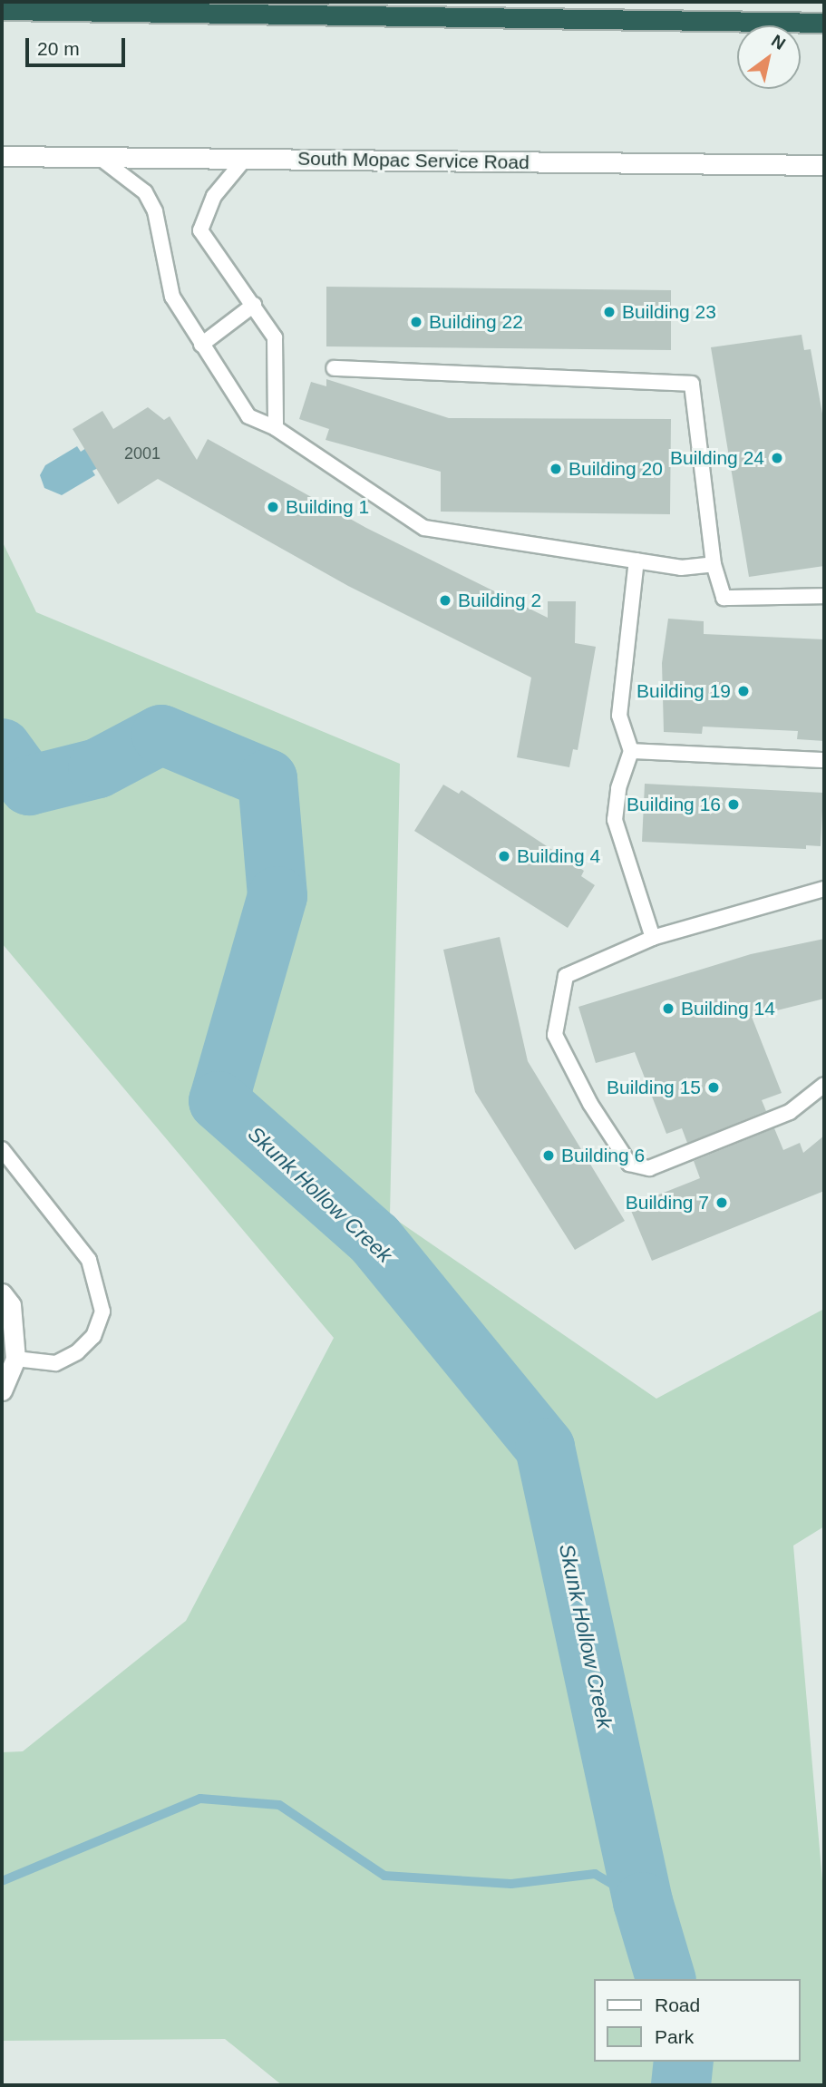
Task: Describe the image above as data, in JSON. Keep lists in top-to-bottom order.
{
  "streets": {
    "main road": ["South Mopac Service Road"]
  },
  "water": ["Skunk Hollow Creek"],
  "places": [
    "Building 23",
    "Building 22",
    "Building 24",
    "Building 20",
    "Building 1",
    "Building 2",
    "Building 19",
    "Building 16",
    "Building 4",
    "Building 14",
    "Building 15",
    "Building 6",
    "Building 7"
  ],
  "house_numbers": ["2001"],
  "legend": ["Road", "Park"],
  "scale_bar": "20 m",
  "north": "top right"
}
